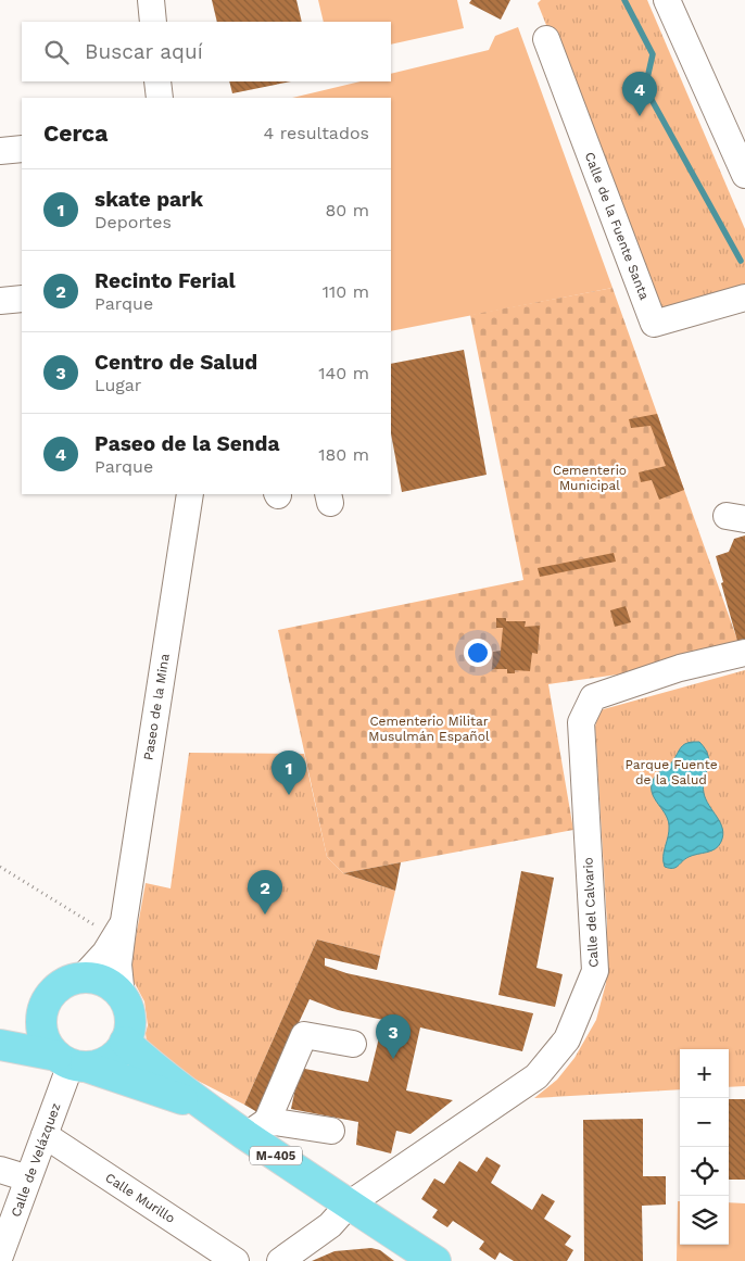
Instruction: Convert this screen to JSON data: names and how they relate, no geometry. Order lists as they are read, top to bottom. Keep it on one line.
{"streets":{"main road":["M-405"],"street":["Calle de la Fuente Santa","Paseo de la Mina","Calle del Calvario","Calle de Velázquez","Calle Murillo"]},"crossings":[["Paseo de la Mina","M-405"],["Paseo de la Mina","Calle de Velázquez"],["Calle del Calvario","M-405"],["M-405","Calle de Velázquez"],["Calle de Velázquez","Calle Murillo"]],"parks":["Cementerio Municipal","Cementerio Militar Musulmán Español","Parque Fuente de la Salud"],"page":{"search":"Buscar aquí","pins":["4","1","2","3"],"heading":["Cerca","4 resultados"],"list":[{"mark":"1","name":"skate park","note":"Deportes","value":"80 m"},{"mark":"2","name":"Recinto Ferial","note":"Parque","value":"110 m"},{"mark":"3","name":"Centro de Salud","note":"Lugar","value":"140 m"},{"mark":"4","name":"Paseo de la Senda","note":"Parque","value":"180 m"}],"map_buttons":["+","−"]}}
